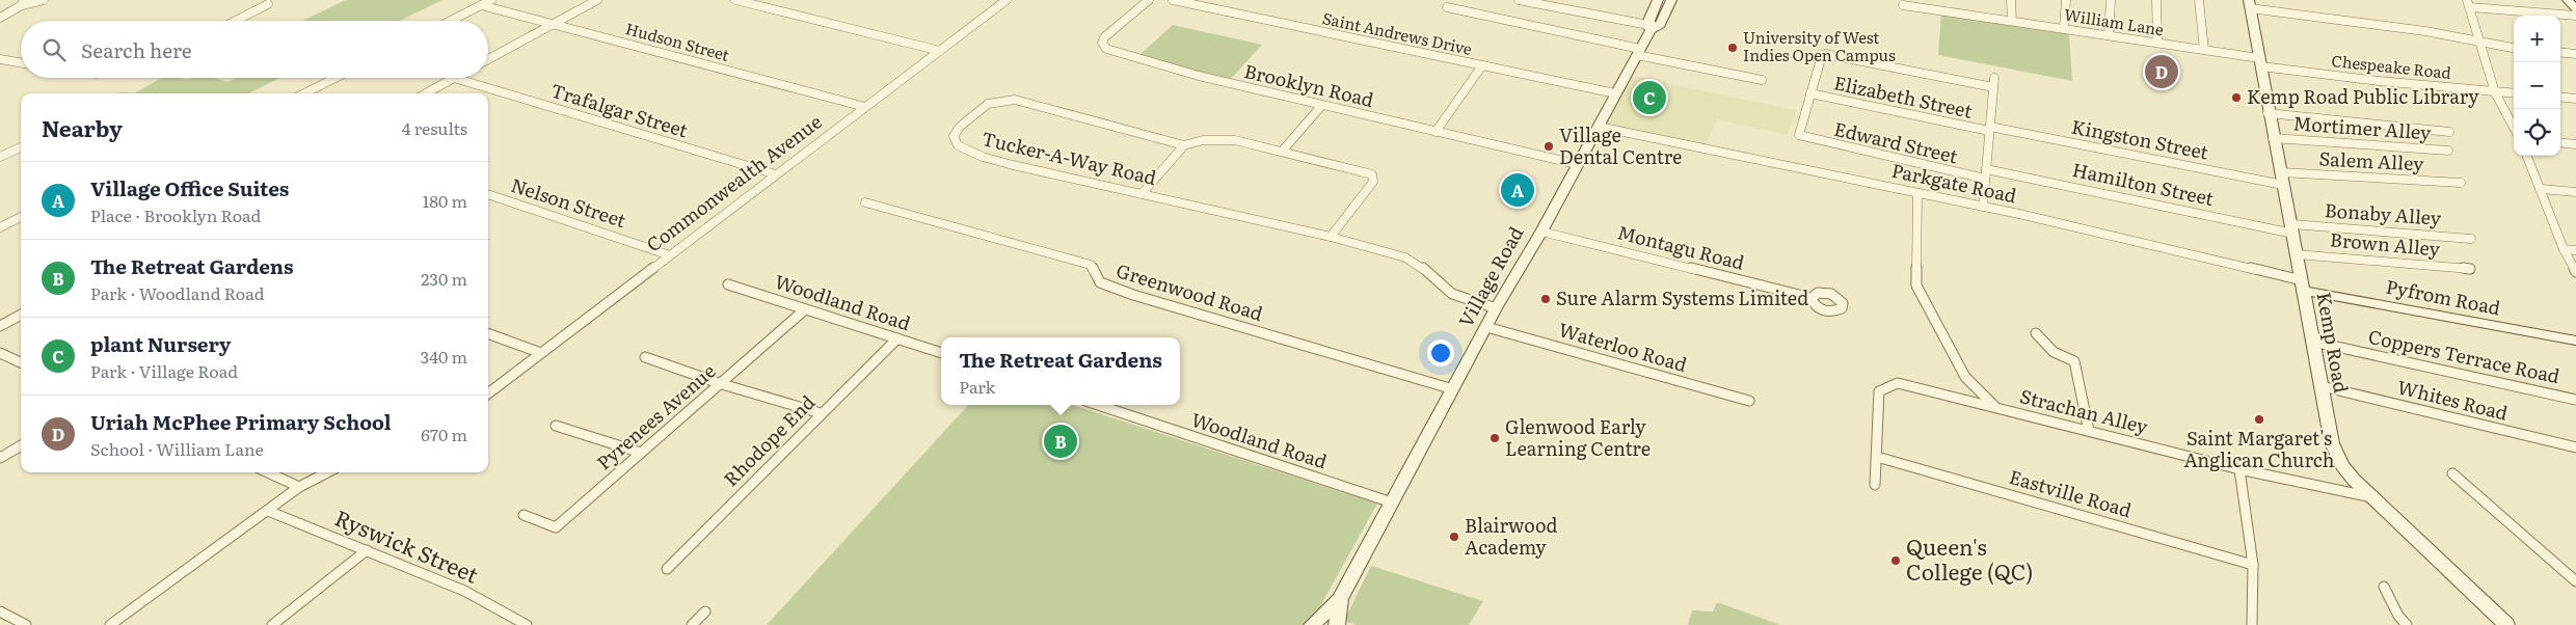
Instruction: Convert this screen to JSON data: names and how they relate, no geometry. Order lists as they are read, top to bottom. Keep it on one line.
{"streets":{"street":["William Lane","Saint Andrews Drive","Hudson Street","Chespeake Road","Brooklyn Road","Elizabeth Street","Trafalgar Street","Mortimer Alley","Kingston Street","Edward Street","Tucker-A-Way Road","Salem Alley","Commonwealth Avenue","Parkgate Road","Hamilton Street","Nelson Street","Bonaby Alley","Brown Alley","Montagu Road","Village Road","Greenwood Road","Pyfrom Road","Woodland Road","Kemp Road","Waterloo Road","Coppers Terrace Road","Whites Road","Strachan Alley","Pyrenees Avenue","Rhodope End","Eastville Road","Ryswick Street"]},"crossings":[["William Lane","Chespeake Road"],["William Lane","Kemp Road"],["Saint Andrews Drive","Village Road"],["Hudson Street","Commonwealth Avenue"],["Chespeake Road","Kemp Road"],["Brooklyn Road","Village Road"],["Elizabeth Street","Kingston Street"],["Trafalgar Street","Commonwealth Avenue"],["Mortimer Alley","Kemp Road"],["Kingston Street","Salem Alley"],["Kingston Street","Kemp Road"],["Tucker-A-Way Road","Village Road"],["Salem Alley","Kemp Road"],["Commonwealth Avenue","Nelson Street"],["Parkgate Road","Village Road"],["Parkgate Road","Pyfrom Road"],["Parkgate Road","Kemp Road"],["Hamilton Street","Bonaby Alley"],["Hamilton Street","Kemp Road"],["Bonaby Alley","Kemp Road"],["Brown Alley","Kemp Road"],["Montagu Road","Village Road"],["Village Road","Greenwood Road"],["Village Road","Woodland Road"],["Village Road","Waterloo Road"],["Pyfrom Road","Kemp Road"],["Woodland Road","Pyrenees Avenue"],["Woodland Road","Rhodope End"],["Kemp Road","Coppers Terrace Road"],["Kemp Road","Whites Road"],["Kemp Road","Strachan Alley"],["Strachan Alley","Eastville Road"]],"places":["University of West Indies Open Campus","Kemp Road Public Library","Village Dental Centre","Sure Alarm Systems Limited","Saint Margaret's Anglican Church","Glenwood Early Learning Centre","Blairwood Academy","Queen's College (QC)"],"page":{"map_buttons":["+","−"],"search":"Search here","pins":["D","C","A","B"],"heading":["Nearby","4 results"],"list":[{"mark":"A","name":"Village Office Suites","note":"Place · Brooklyn Road","value":"180 m"},{"mark":"B","name":"The Retreat Gardens","note":"Park · Woodland Road","value":"230 m"},{"mark":"C","name":"plant Nursery","note":"Park · Village Road","value":"340 m"},{"mark":"D","name":"Uriah McPhee Primary School","note":"School · William Lane","value":"670 m"}],"popup":["The Retreat Gardens","Park"]}}
